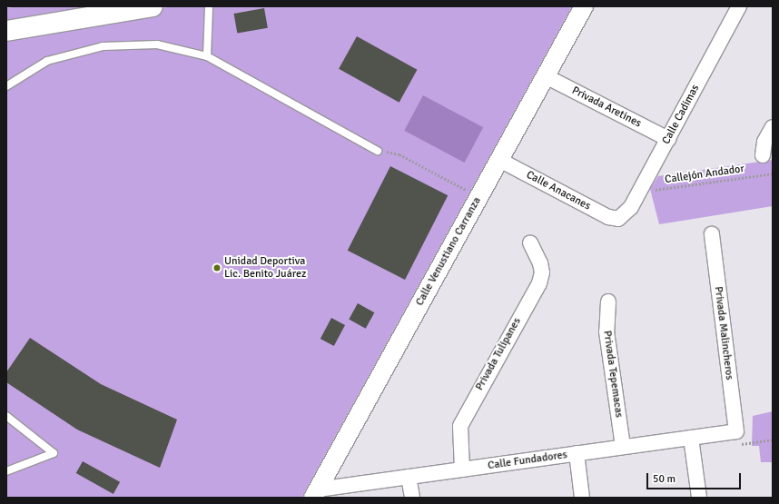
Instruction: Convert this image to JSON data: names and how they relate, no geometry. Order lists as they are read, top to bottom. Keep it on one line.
{"streets":{"street":["Privada Aretines","Calle Cadimas","Calle Anacanes","Calle Venustiano Carranza","Privada Malincheros","Privada Tulipanes","Privada Tepemacas","Calle Fundadores"],"path":["Callejón Andador"]},"crossings":[["Privada Aretines","Calle Cadimas"],["Privada Aretines","Calle Venustiano Carranza"],["Calle Cadimas","Callejón Andador"],["Calle Cadimas","Calle Anacanes"],["Calle Anacanes","Calle Venustiano Carranza"],["Calle Venustiano Carranza","Calle Fundadores"],["Privada Malincheros","Calle Fundadores"],["Privada Tulipanes","Calle Fundadores"],["Privada Tepemacas","Calle Fundadores"]],"places":["Unidad Deportiva Lic. Benito Juárez"],"scale_bar":"50 m"}
